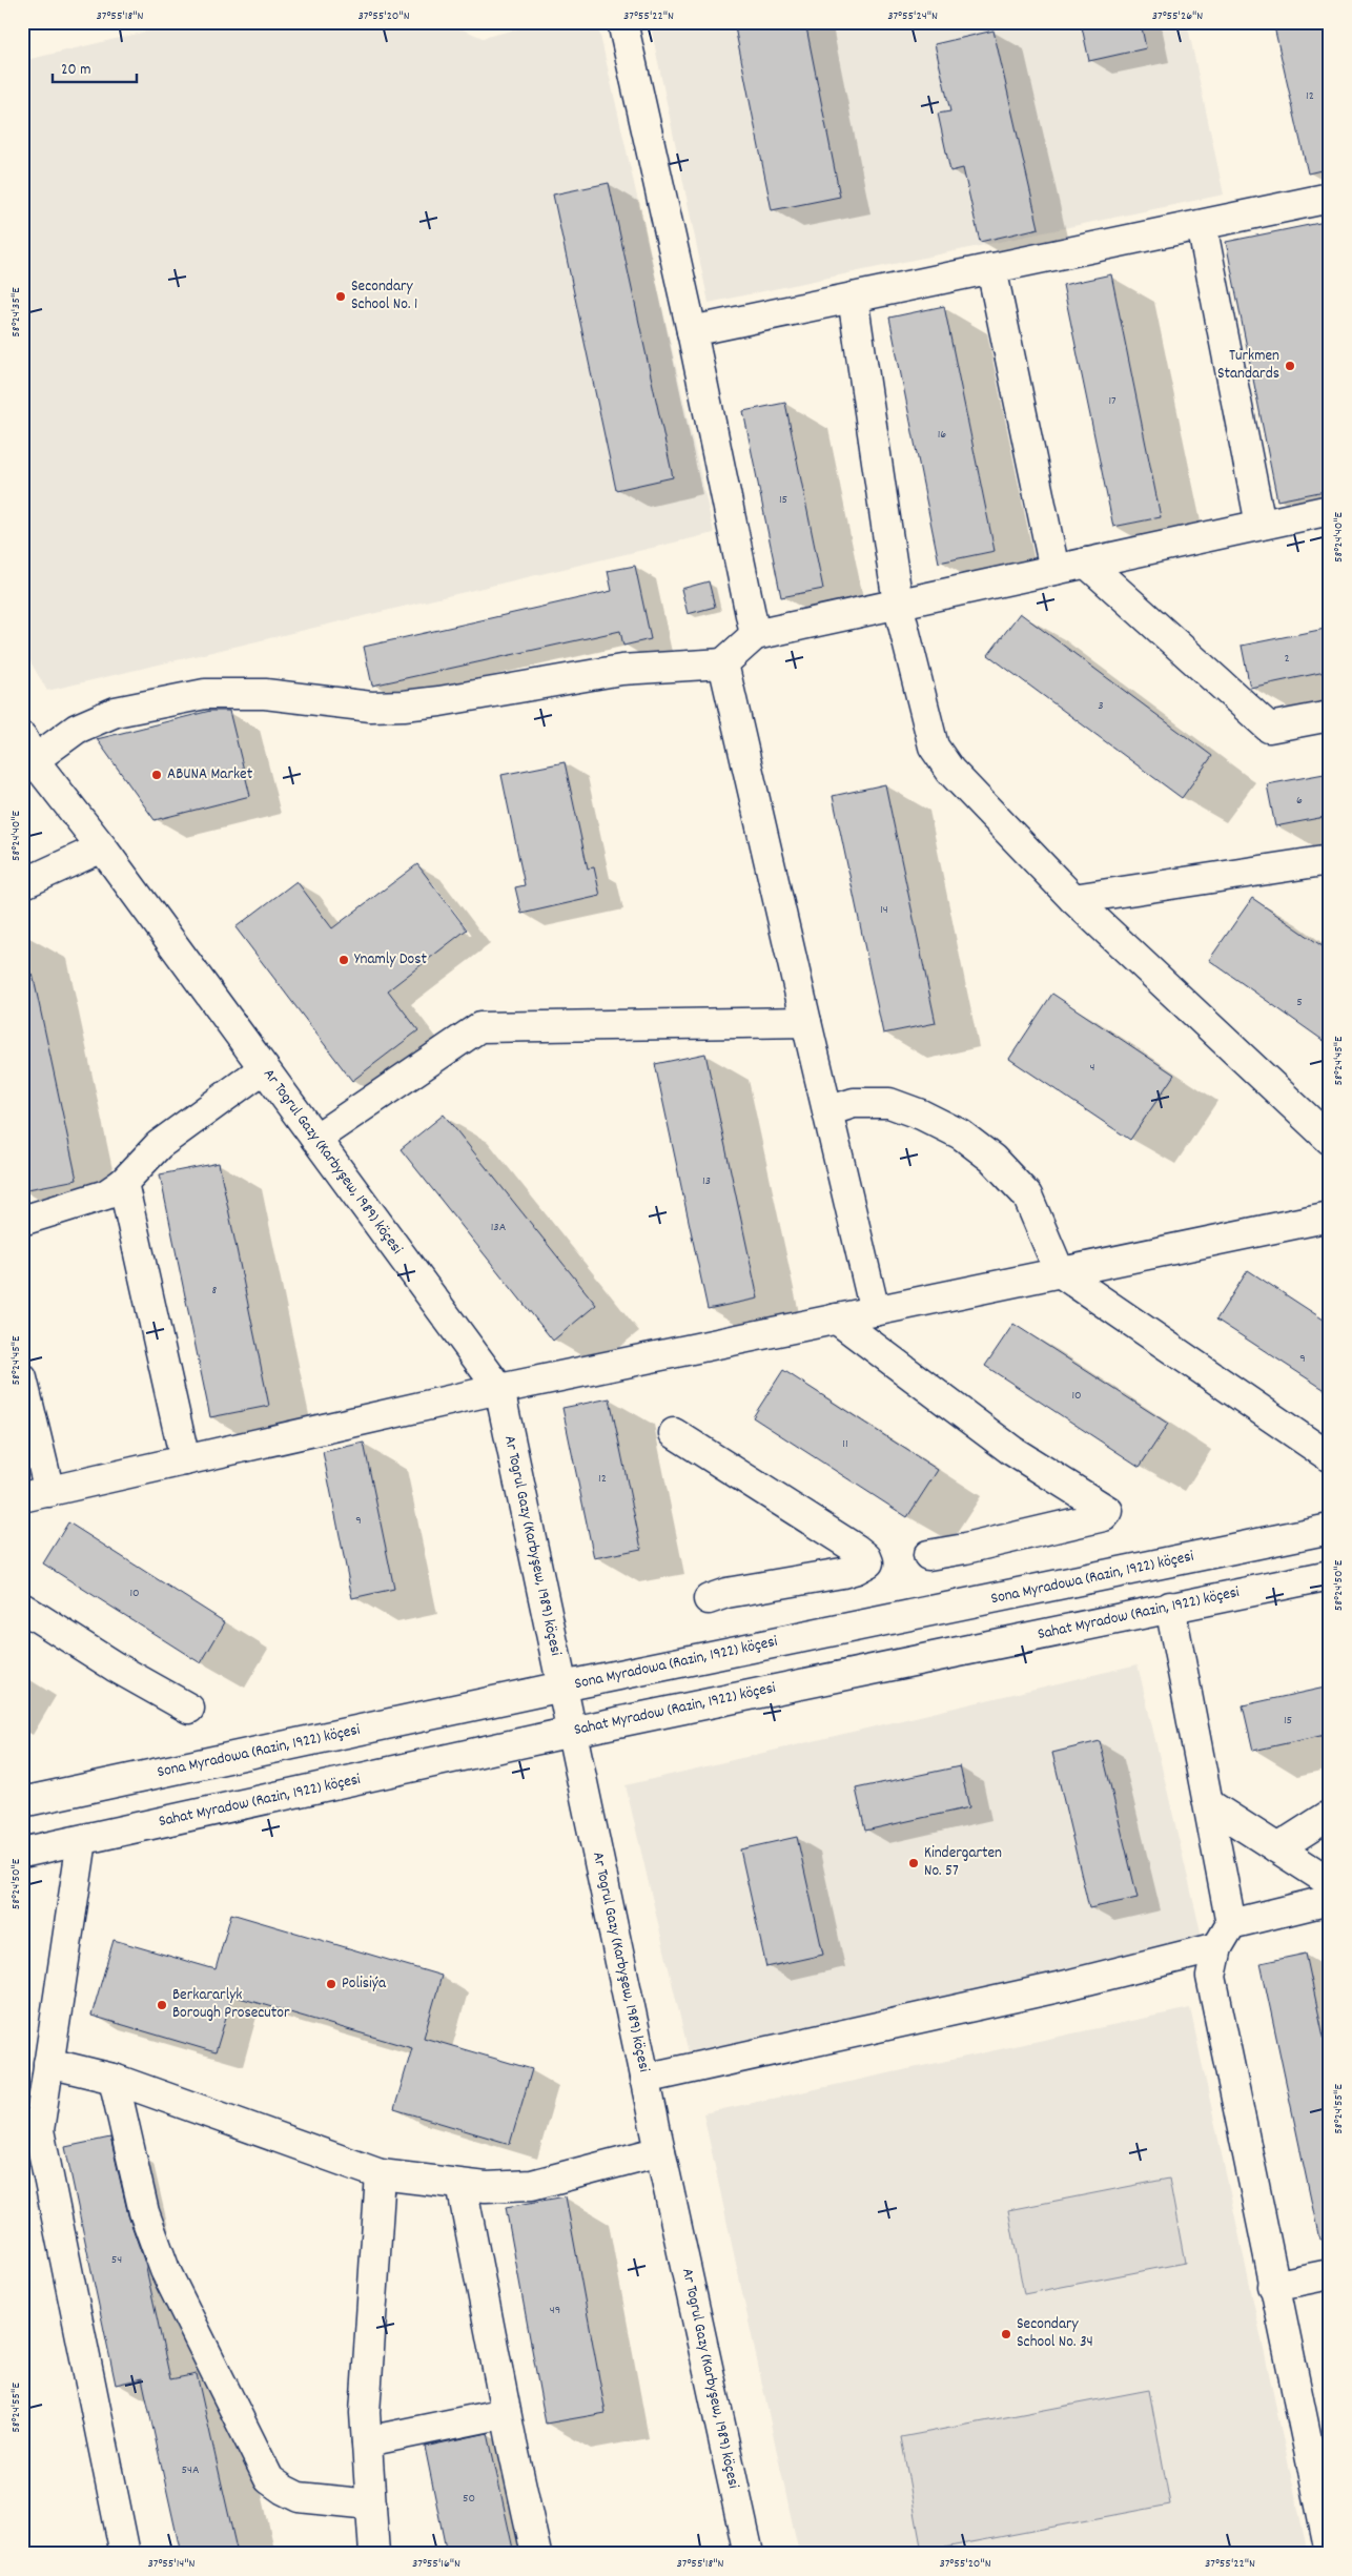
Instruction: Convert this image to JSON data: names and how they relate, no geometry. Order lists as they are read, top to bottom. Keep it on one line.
{"streets":{"street":["Ar Togrul Gazy (Karbyşew, 1989) köçesi","Sona Myradowa (Razin, 1922) köçesi","Sahat Myradow (Razin, 1922) köçesi"]},"crossings":[["Ar Togrul Gazy (Karbyşew, 1989) köçesi","Sona Myradowa (Razin, 1922) köçesi"],["Ar Togrul Gazy (Karbyşew, 1989) köçesi","Sahat Myradow (Razin, 1922) köçesi"]],"places":["Secondary School No. 1","Turkmen Standards","ABUNA Market","Ynamly Dost","Kindergarten No. 57","Polisiýa","Berkararlyk Borough Prosecutor","Secondary School No. 34"],"house_numbers":["12","17","16","15","2","3","6","14","5","4","13","13A","8","9","10","11","12","9","10","15","54","49","54A","50"],"scale_bar":"20 m","coordinates":["37°55'18\"N","37°55'20\"N","37°55'22\"N","37°55'24\"N","37°55'26\"N","58°24'35\"E","58°24'40\"E","58°24'45\"E","58°24'50\"E","58°24'55\"E","37°55'14\"N","37°55'16\"N"]}
